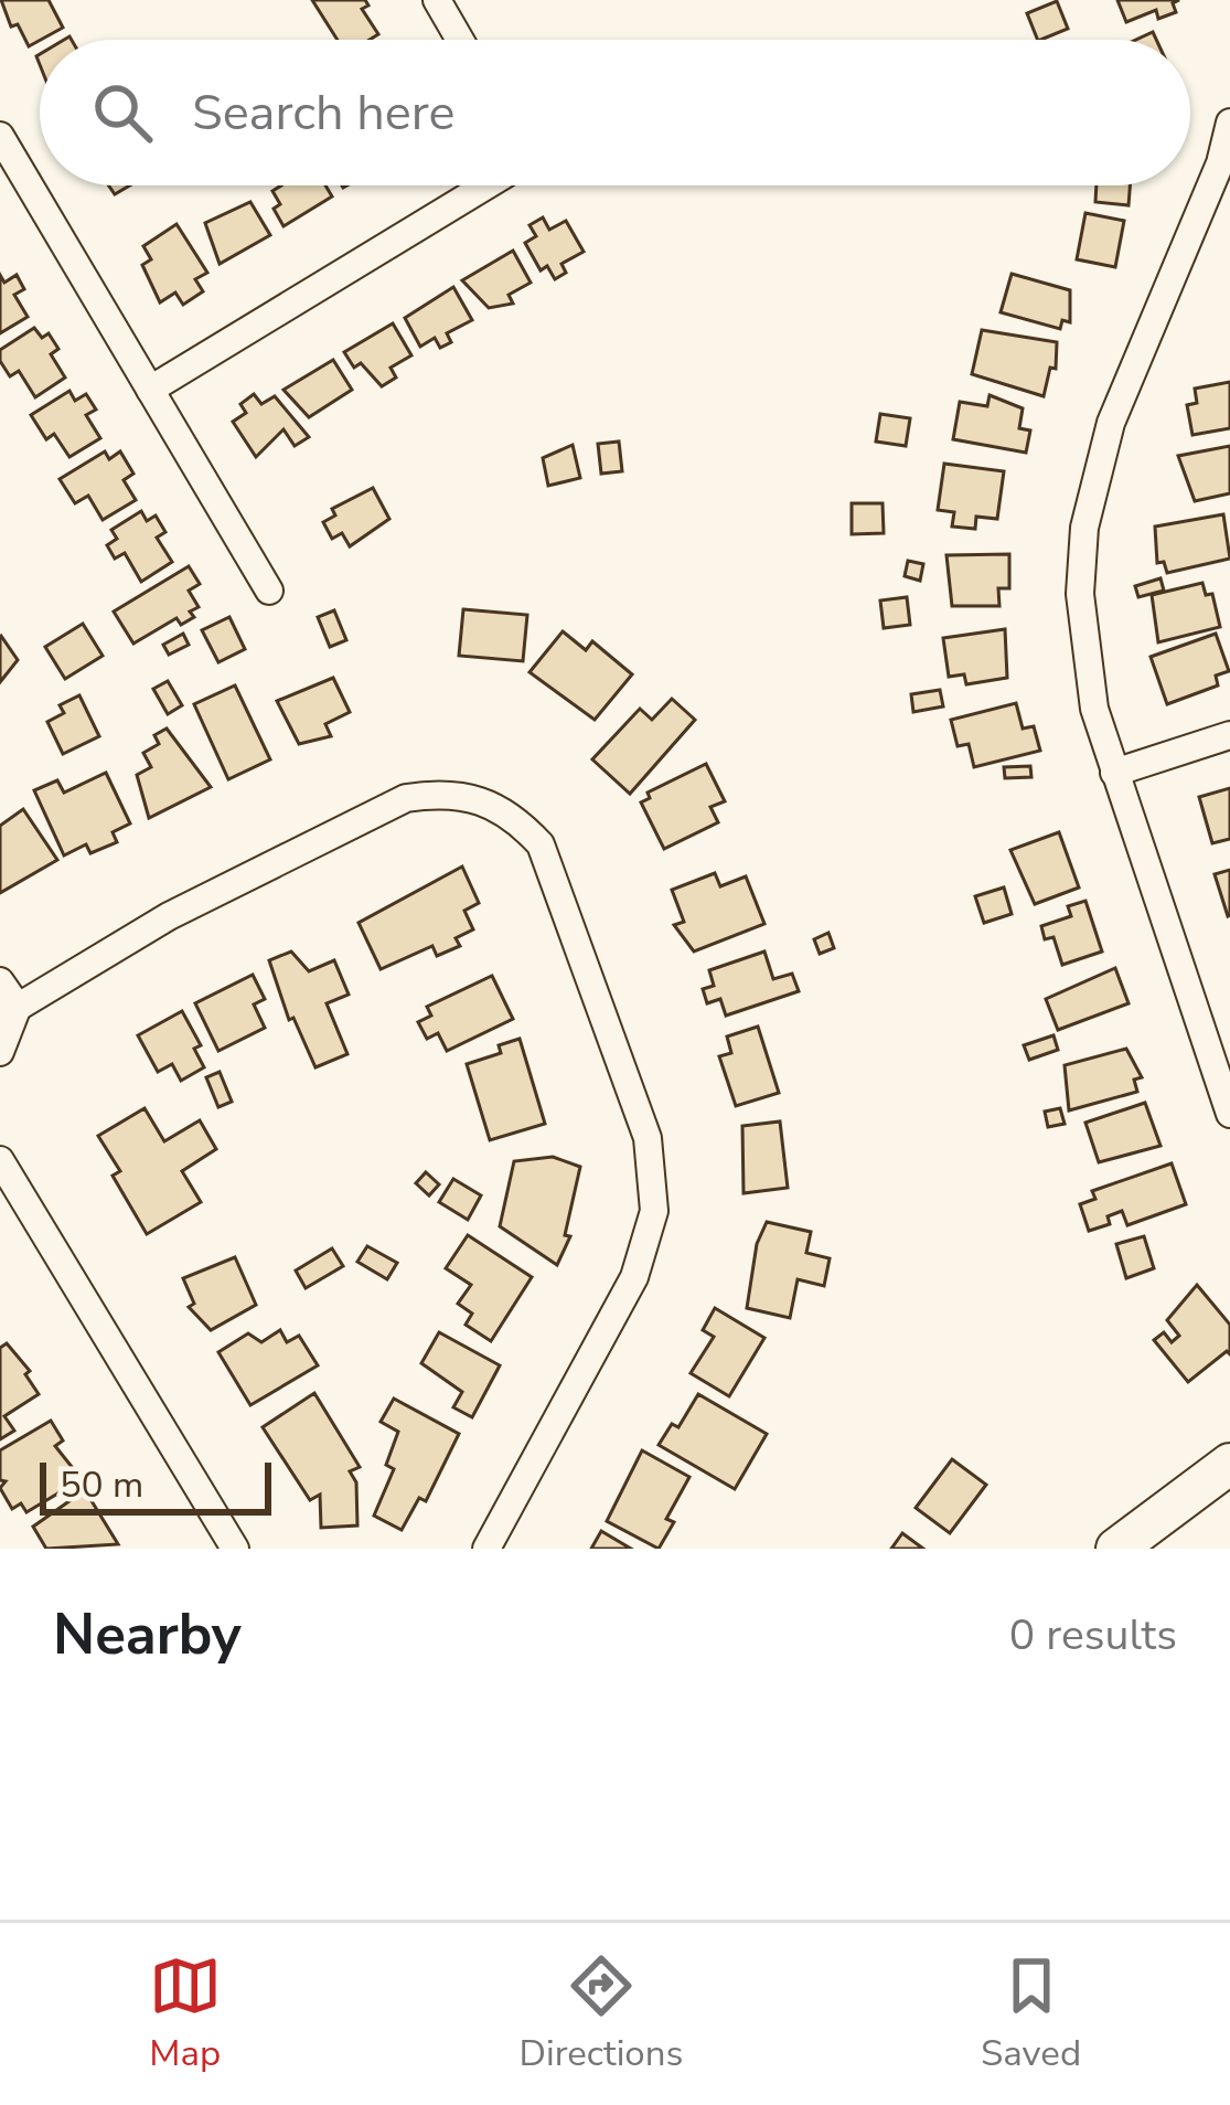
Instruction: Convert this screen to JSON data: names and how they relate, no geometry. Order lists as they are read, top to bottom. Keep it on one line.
{"scale_bar":"50 m","page":{"search":"Search here","scale":"50 m","heading":["Nearby","0 results"],"nav":["Map","Directions","Saved"]}}
